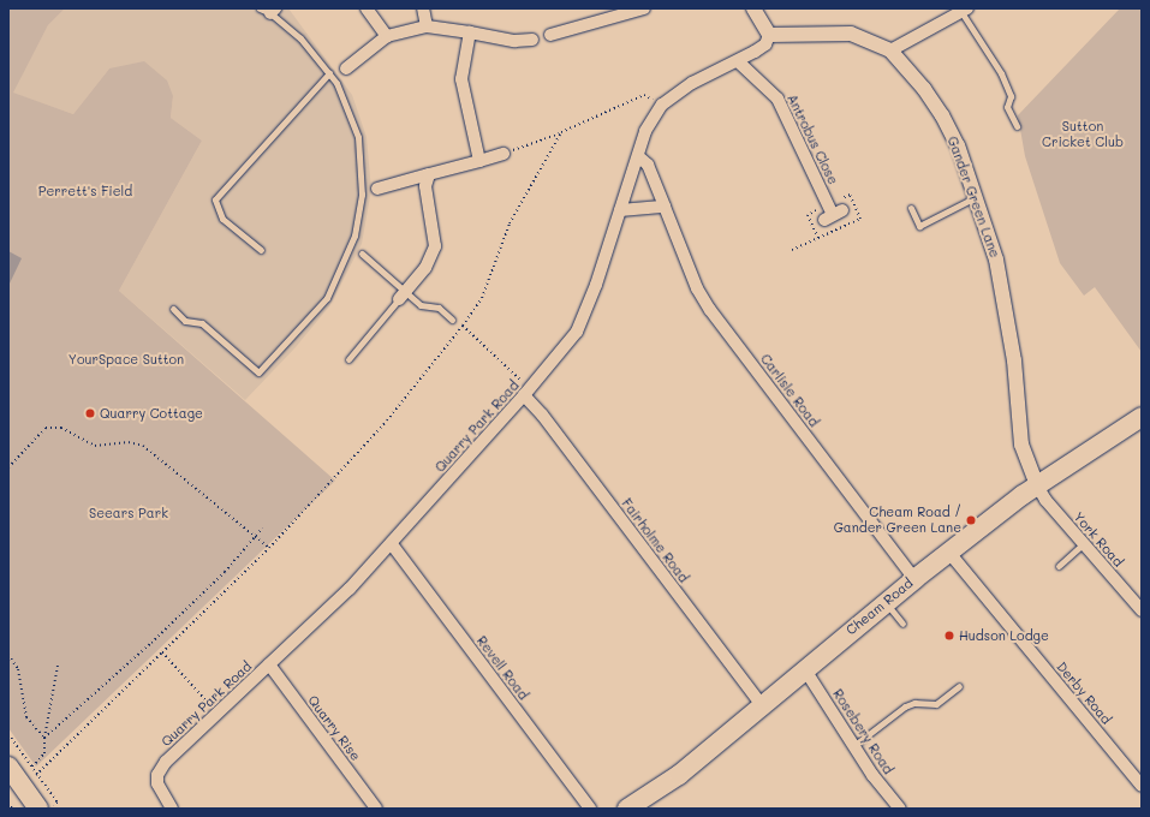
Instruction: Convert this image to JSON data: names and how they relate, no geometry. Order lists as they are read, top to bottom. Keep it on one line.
{"streets":{"highway":["Cheam Road"],"street":["Antrobus Close","Gander Green Lane","Carlisle Road","Quarry Park Road","York Road","Fairholme Road","Revell Road","Derby Road","Quarry Rise","Rosebery Road"]},"crossings":[["Antrobus Close","Quarry Park Road"],["Gander Green Lane","Quarry Park Road"],["Gander Green Lane","York Road"],["Gander Green Lane","Cheam Road"],["Carlisle Road","Quarry Park Road"],["Carlisle Road","Cheam Road"],["Quarry Park Road","Fairholme Road"],["Quarry Park Road","Revell Road"],["Quarry Park Road","Quarry Rise"],["York Road","Cheam Road"],["Fairholme Road","Cheam Road"],["Cheam Road","Derby Road"],["Cheam Road","Rosebery Road"]],"parks":["Sutton Cricket Club","Perrett's Field","YourSpace Sutton","Seears Park"],"places":["Quarry Cottage","Cheam Road / Gander Green Lane","Hudson Lodge"]}
